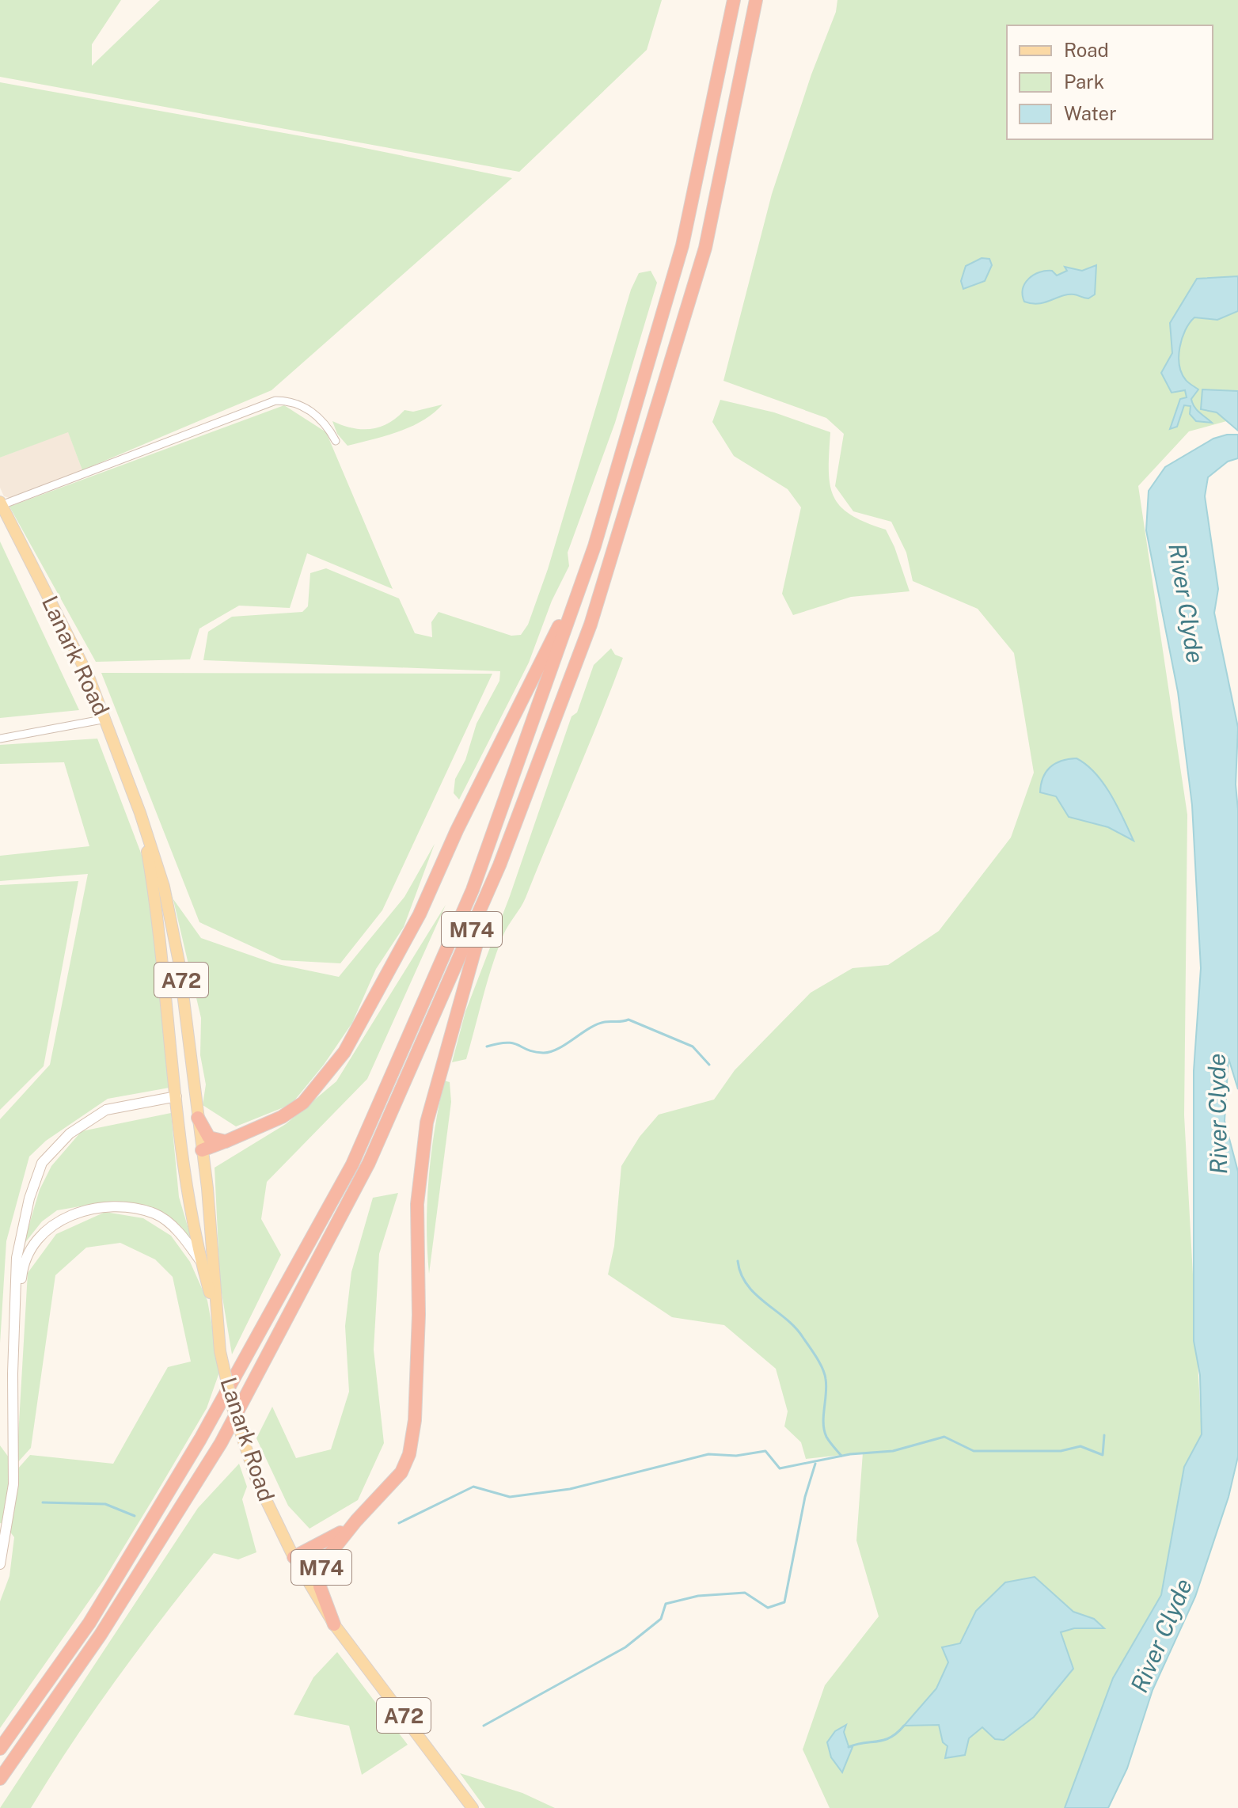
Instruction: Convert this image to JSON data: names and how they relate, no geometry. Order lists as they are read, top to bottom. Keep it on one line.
{"streets":{"highway":["M74"],"main road":["Lanark Road","A72"]},"crossings":[["Lanark Road","M74"],["Lanark Road","A72"],["M74","A72"]],"water":["River Clyde"],"legend":["Road","Park","Water"]}
